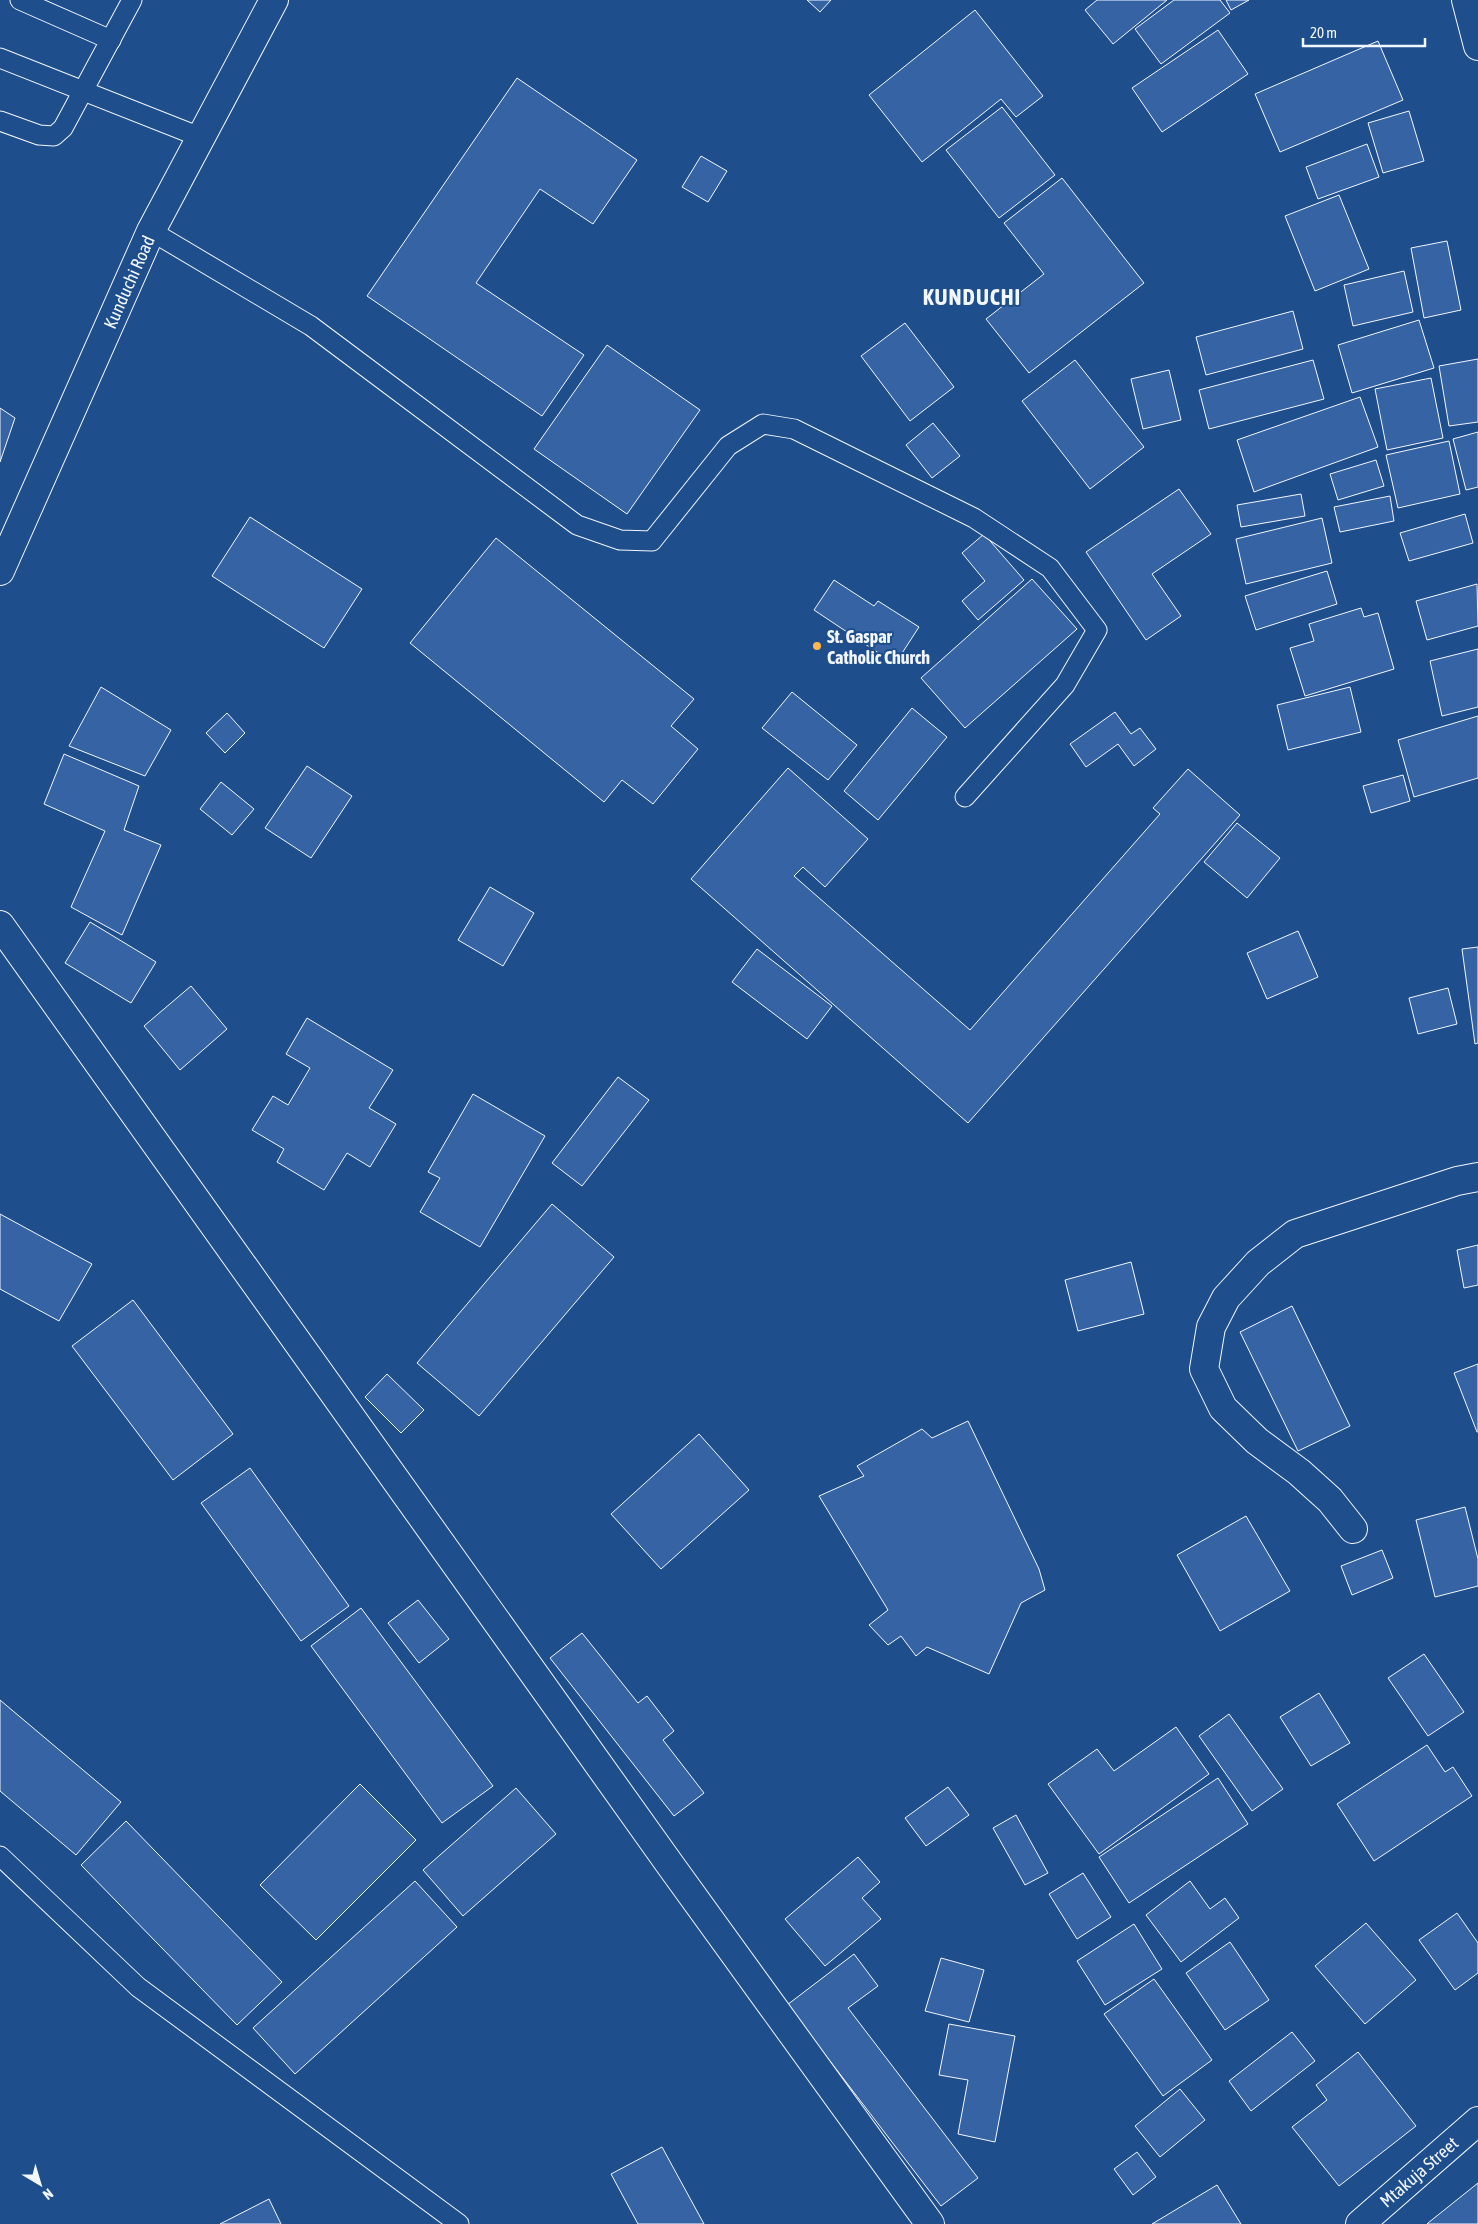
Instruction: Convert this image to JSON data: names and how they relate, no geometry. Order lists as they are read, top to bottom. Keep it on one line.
{"streets":{"street":["Kunduchi Road","Mtakuja Street"]},"districts":["KUNDUCHI"],"places":["St. Gaspar Catholic Church"],"scale_bar":"20 m","north":"bottom right"}
